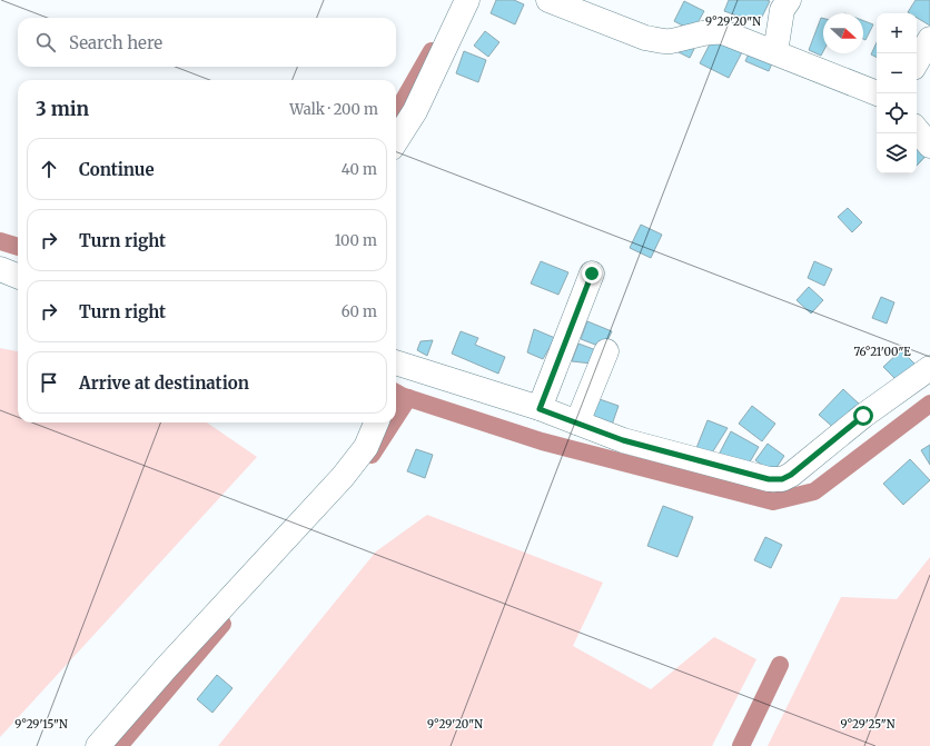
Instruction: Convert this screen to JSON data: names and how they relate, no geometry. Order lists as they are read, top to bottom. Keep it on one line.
{"north":"right","page":{"map_buttons":["+","−"],"search":"Search here","heading":["3 min","Walk · 200 m"],"list":[["Continue","40 m"],["Turn right","100 m"],["Turn right","60 m"],"Arrive at destination"]},"coordinates":["9°29'20\"N","76°21'00\"E","9°29'15\"N","9°29'25\"N"]}
